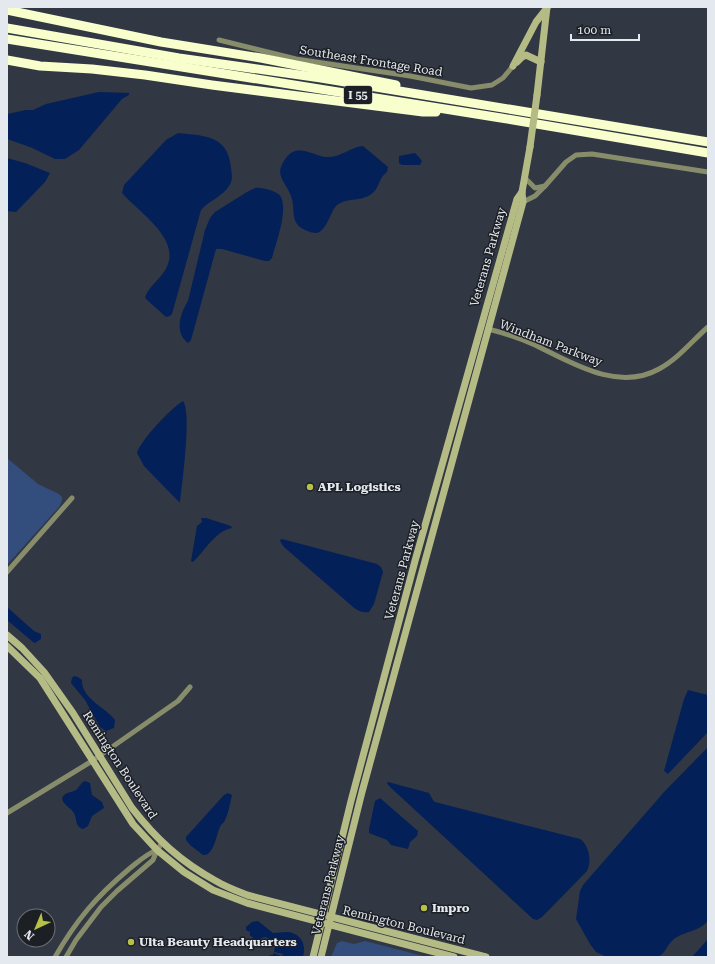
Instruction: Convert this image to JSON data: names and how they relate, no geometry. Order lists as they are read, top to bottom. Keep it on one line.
{"streets":{"highway":["I 55"],"main road":["Veterans Parkway","Remington Boulevard"],"street":["Southeast Frontage Road","Windham Parkway"]},"crossings":[["Veterans Parkway","Windham Parkway"],["Veterans Parkway","Remington Boulevard"]],"places":["APL Logistics","Impro","Ulta Beauty Headquarters"],"scale_bar":"100 m","north":"bottom left"}
